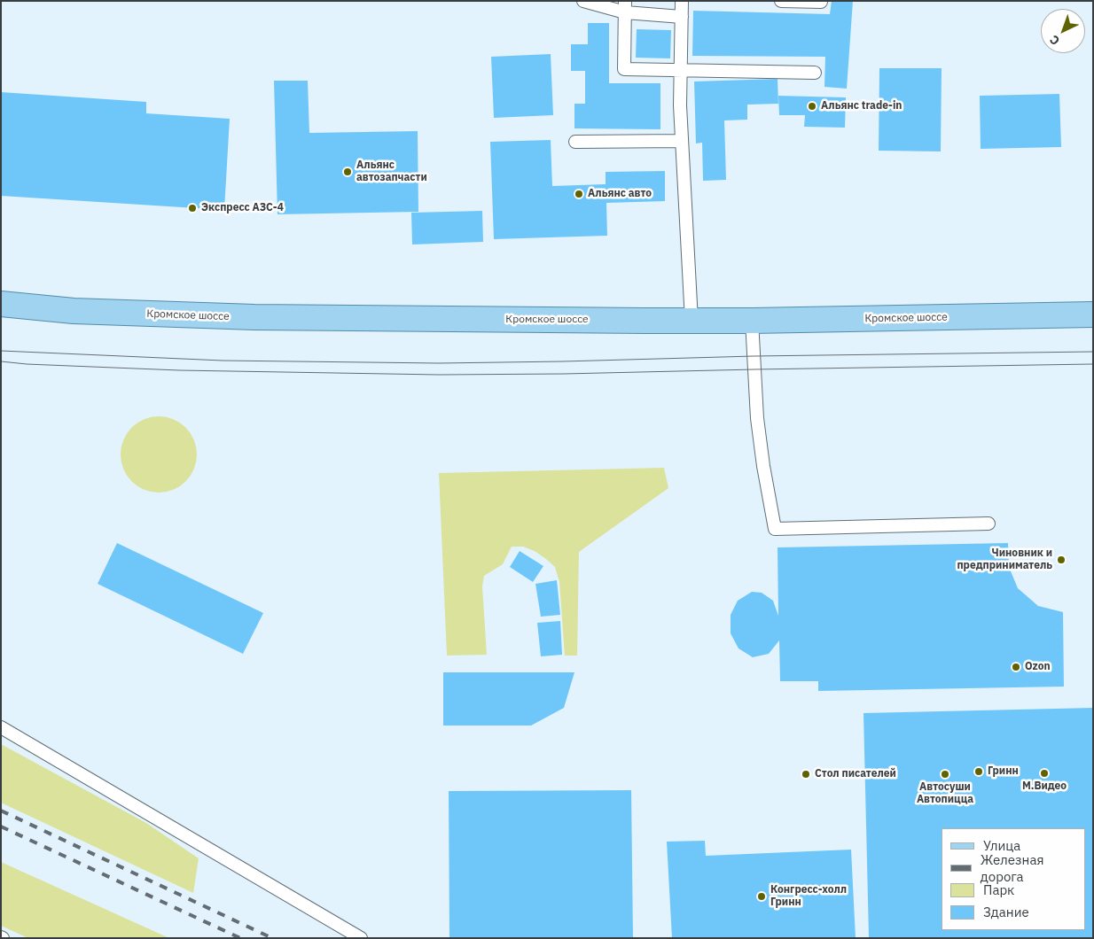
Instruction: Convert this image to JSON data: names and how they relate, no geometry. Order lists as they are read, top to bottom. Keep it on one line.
{"streets":{"main road":["Кромское шоссе"]},"places":["Альянс trade-in","Альянс автозапчасти","Альянс авто","Экспресс АЗС-4","Чиновник и предприниматель","Ozon","Гринн","М.Видео","Стол писателей","Автосуши Автопицца","Конгресс-холл Гринн"],"legend":["Улица","Железная дорога","Парк","Здание"],"north":"bottom left"}
